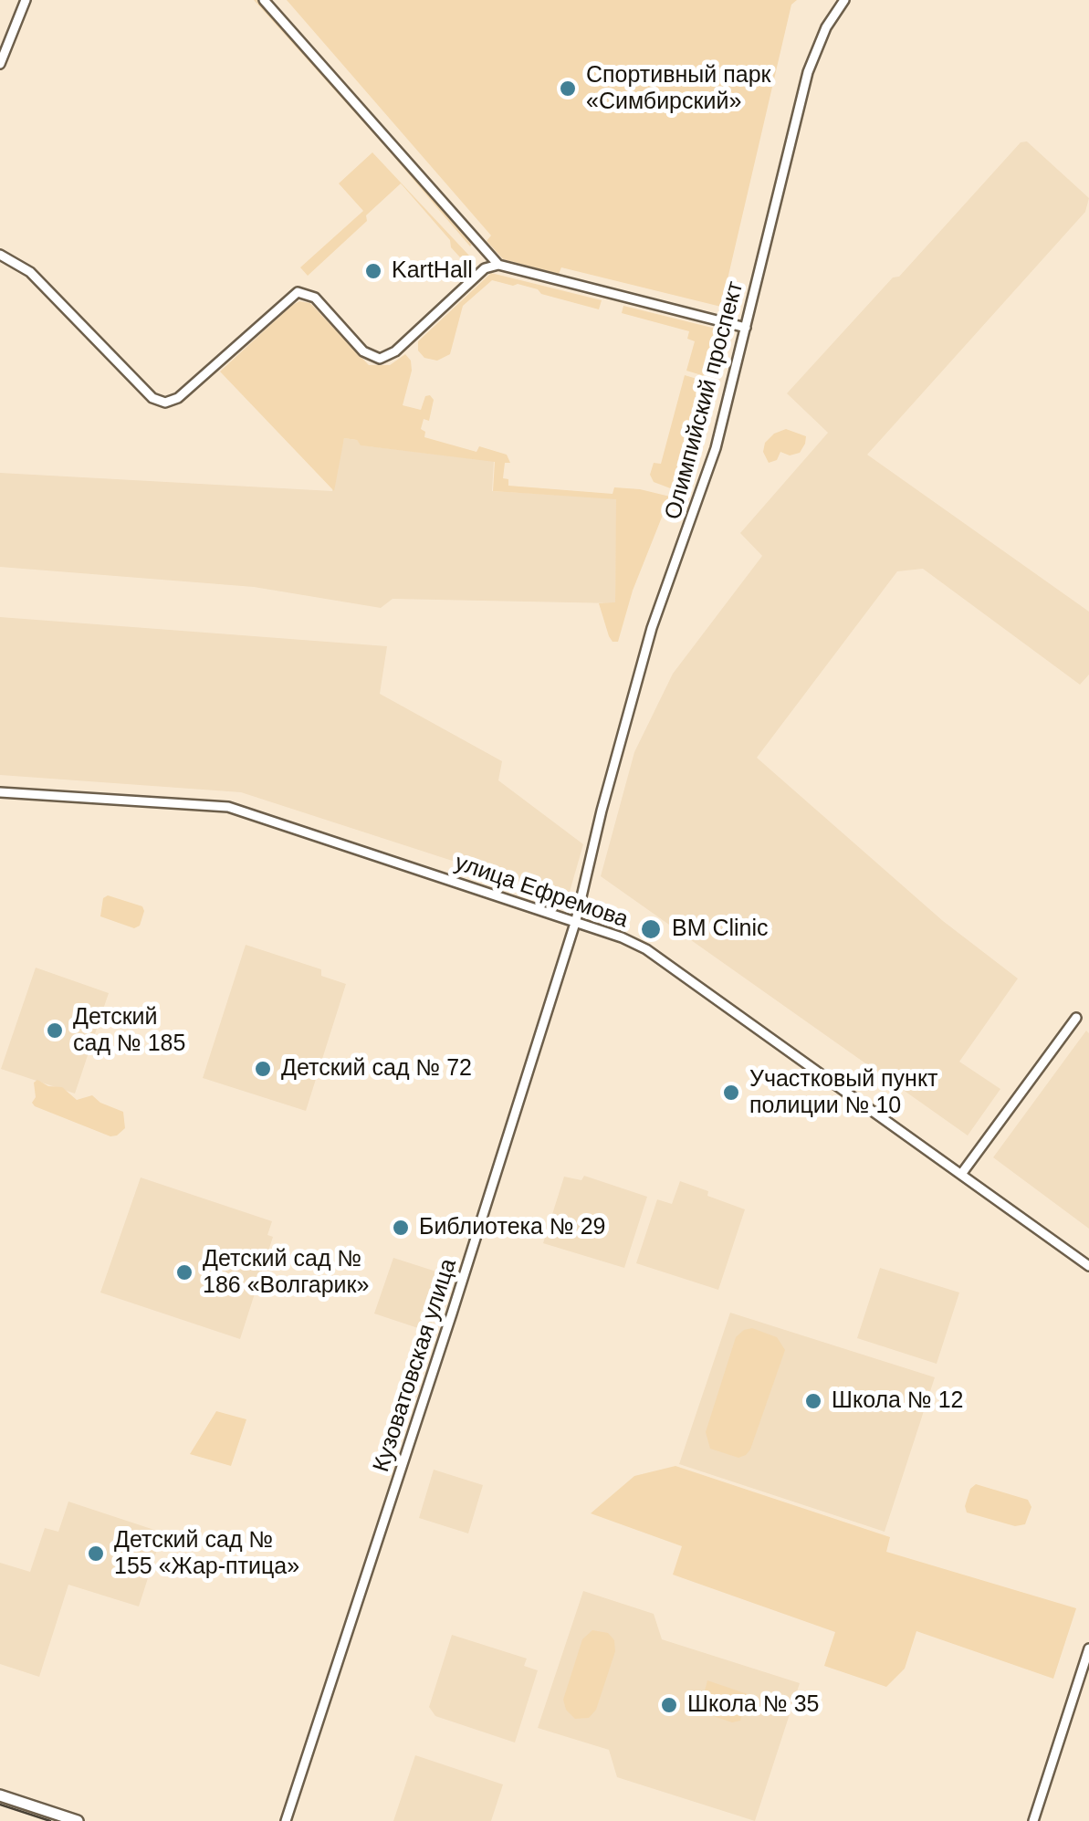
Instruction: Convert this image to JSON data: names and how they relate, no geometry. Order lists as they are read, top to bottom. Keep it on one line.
{"streets":{"street":["Олимпийский проспект","улица Ефремова","Кузоватовская улица"]},"crossings":[["Олимпийский проспект","улица Ефремова"],["Олимпийский проспект","Кузоватовская улица"],["улица Ефремова","Кузоватовская улица"]],"places":["Спортивный парк «Симбирский»","KartHall","BM Clinic","Детский сад № 185","Детский сад № 72","Участковый пункт полиции № 10","Библиотека № 29","Детский сад № 186 «Волгарик»","Школа № 12","Детский сад № 155 «Жар-птица»","Школа № 35"]}
